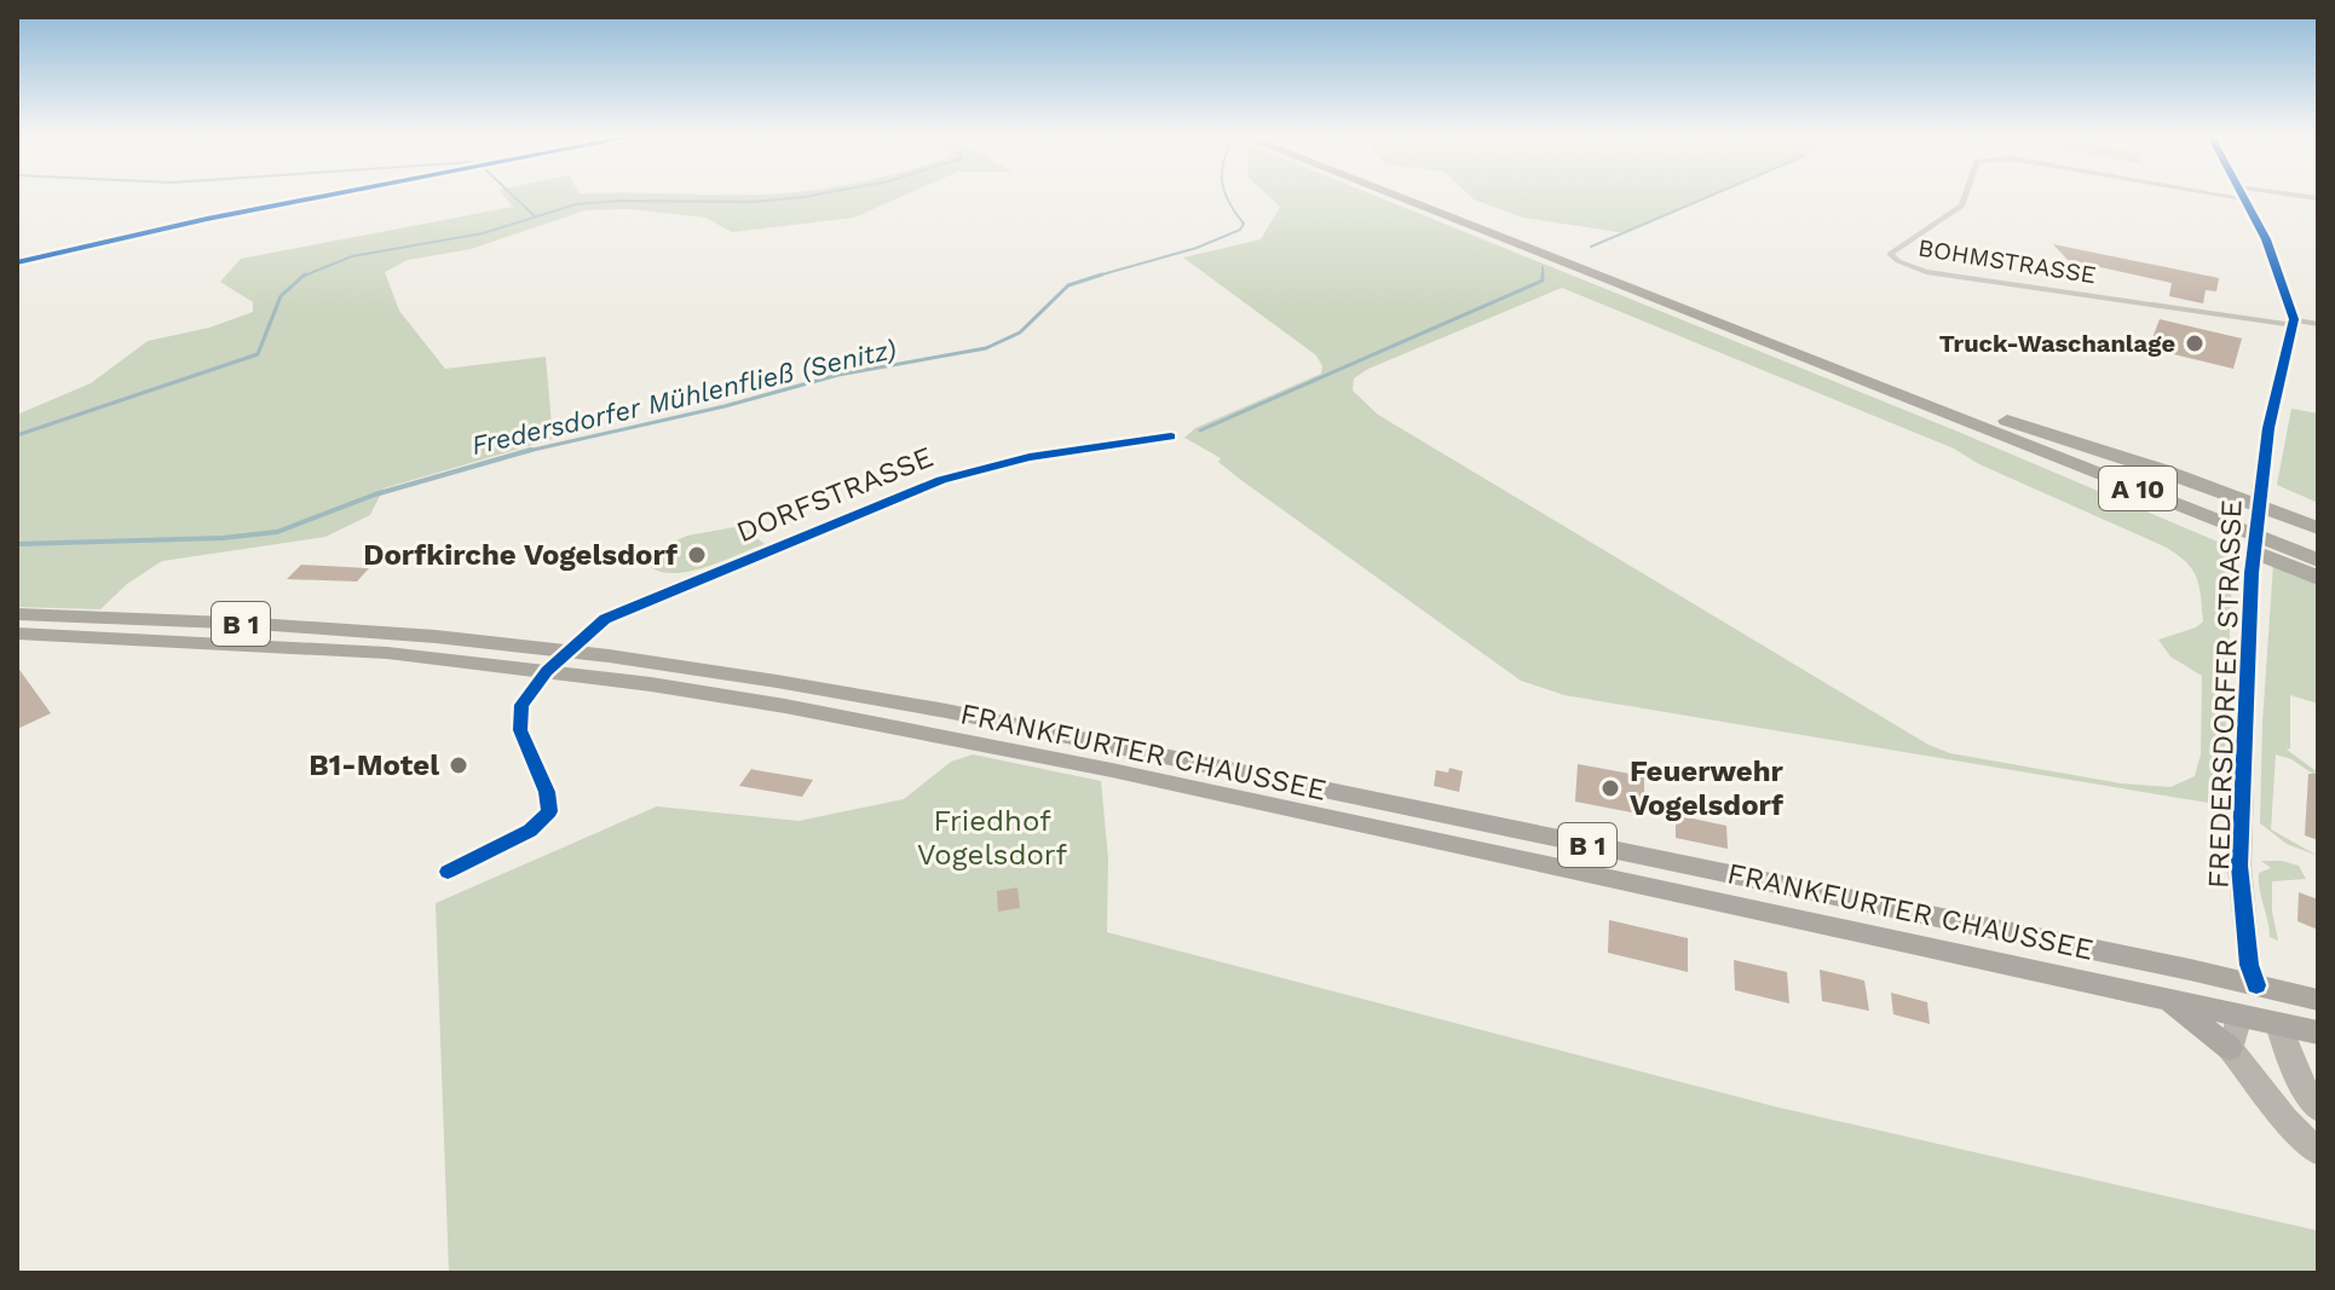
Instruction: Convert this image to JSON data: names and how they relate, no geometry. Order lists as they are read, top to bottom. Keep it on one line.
{"streets":{"highway":["A 10"],"main road":["B 1","FRANKFURTER CHAUSSEE"],"street":["BOHMSTRASSE","DORFSTRASSE","FREDERSDORFER STRASSE"]},"crossings":[["BOHMSTRASSE","FREDERSDORFER STRASSE"],["DORFSTRASSE","FRANKFURTER CHAUSSEE"],["FREDERSDORFER STRASSE","FRANKFURTER CHAUSSEE"]],"water":["Fredersdorfer Mühlenfließ (Senitz)"],"parks":["Friedhof Vogelsdorf"],"places":["Truck-Waschanlage","Dorfkirche Vogelsdorf","B1-Motel","Feuerwehr Vogelsdorf"]}
